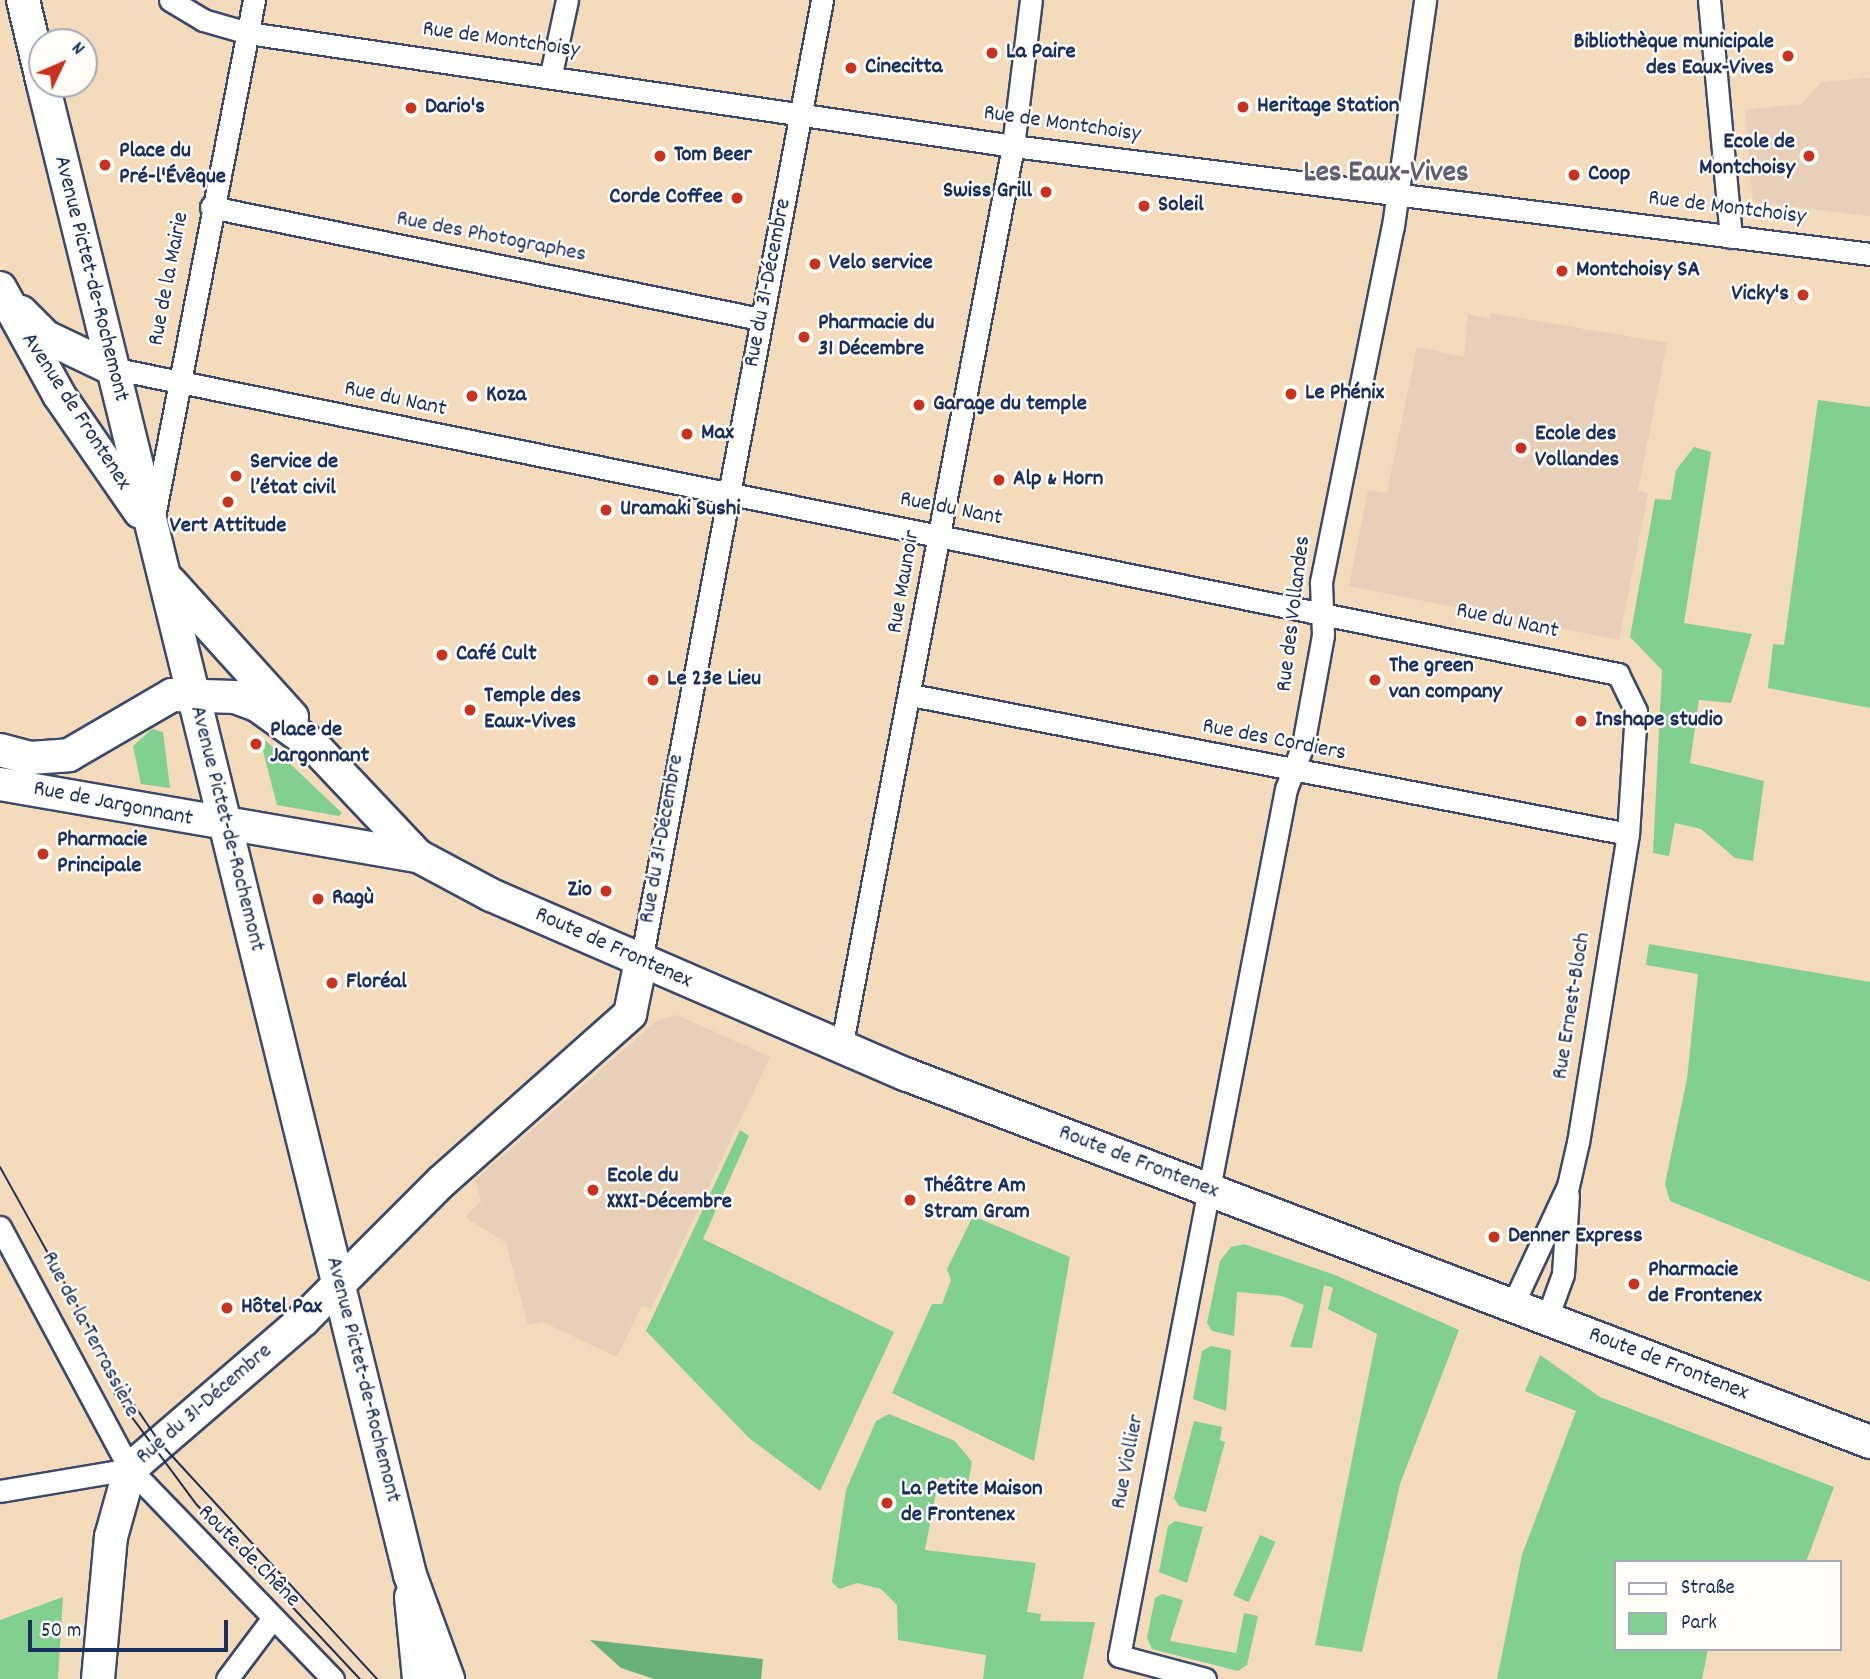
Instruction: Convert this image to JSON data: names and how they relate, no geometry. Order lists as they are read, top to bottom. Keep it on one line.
{"streets":{"main road":["Avenue Pictet-de-Rochemont","Rue du 31-Décembre","Avenue de Frontenex","Rue de Jargonnant","Route de Frontenex"],"street":["Rue de Montchoisy","Rue des Photographes","Rue de la Mairie","Rue du Nant","Rue Maunoir","Rue des Vollandes","Rue des Cordiers","Rue Ernest-Bloch","Rue de la Terrassière","Rue Viollier","Route de Chêne"]},"crossings":[["Rue de Montchoisy","Rue de la Mairie"],["Rue de Montchoisy","Rue du 31-Décembre"],["Rue de Montchoisy","Rue Maunoir"],["Rue de Montchoisy","Rue des Vollandes"],["Rue des Photographes","Rue de la Mairie"],["Rue des Photographes","Rue du 31-Décembre"],["Avenue Pictet-de-Rochemont","Rue de la Mairie"],["Avenue Pictet-de-Rochemont","Rue du 31-Décembre"],["Avenue Pictet-de-Rochemont","Rue du Nant"],["Avenue Pictet-de-Rochemont","Avenue de Frontenex"],["Avenue Pictet-de-Rochemont","Rue de Jargonnant"],["Rue de la Mairie","Rue du Nant"],["Rue de la Mairie","Avenue de Frontenex"],["Rue du 31-Décembre","Rue du Nant"],["Rue du 31-Décembre","Route de Frontenex"],["Rue du 31-Décembre","Rue de la Terrassière"],["Rue du 31-Décembre","Route de Chêne"],["Rue du Nant","Avenue de Frontenex"],["Rue du Nant","Rue Maunoir"],["Rue du Nant","Rue des Vollandes"],["Rue du Nant","Rue des Cordiers"],["Rue du Nant","Rue Ernest-Bloch"],["Rue Maunoir","Rue des Cordiers"],["Rue Maunoir","Route de Frontenex"],["Rue des Vollandes","Rue des Cordiers"],["Rue des Vollandes","Route de Frontenex"],["Rue des Vollandes","Rue Viollier"],["Rue des Cordiers","Rue Ernest-Bloch"],["Route de Frontenex","Rue Ernest-Bloch"],["Route de Frontenex","Rue Viollier"],["Rue de la Terrassière","Route de Chêne"]],"districts":["Les Eaux-Vives"],"places":["La Paire","Bibliothèque municipale des Eaux-Vives","Cinecitta","Heritage Station","Dario's","Tom Beer","Ecole de Montchoisy","Place du Pré-l'Évêque","Coop","Swiss Grill","Corde Coffee","Soleil","Velo service","Montchoisy SA","Vicky's","Pharmacie du 31 Décembre","Le Phénix","Koza","Garage du temple","Max","Ecole des Vollandes","Service de l’état civil","Alp & Horn","Vert Attitude","Uramaki Sushi","Café Cult","Le 23e Lieu","The green van company","Temple des Eaux-Vives","Inshape studio","Place de Jargonnant","Pharmacie Principale","Zio","Ragù","Floréal","Ecole du XXXI-Décembre","Théâtre Am Stram Gram","Denner Express","Pharmacie de Frontenex","Hôtel Pax","La Petite Maison de Frontenex"],"legend":["Straße","Park"],"scale_bar":"50 m","north":"top right"}
